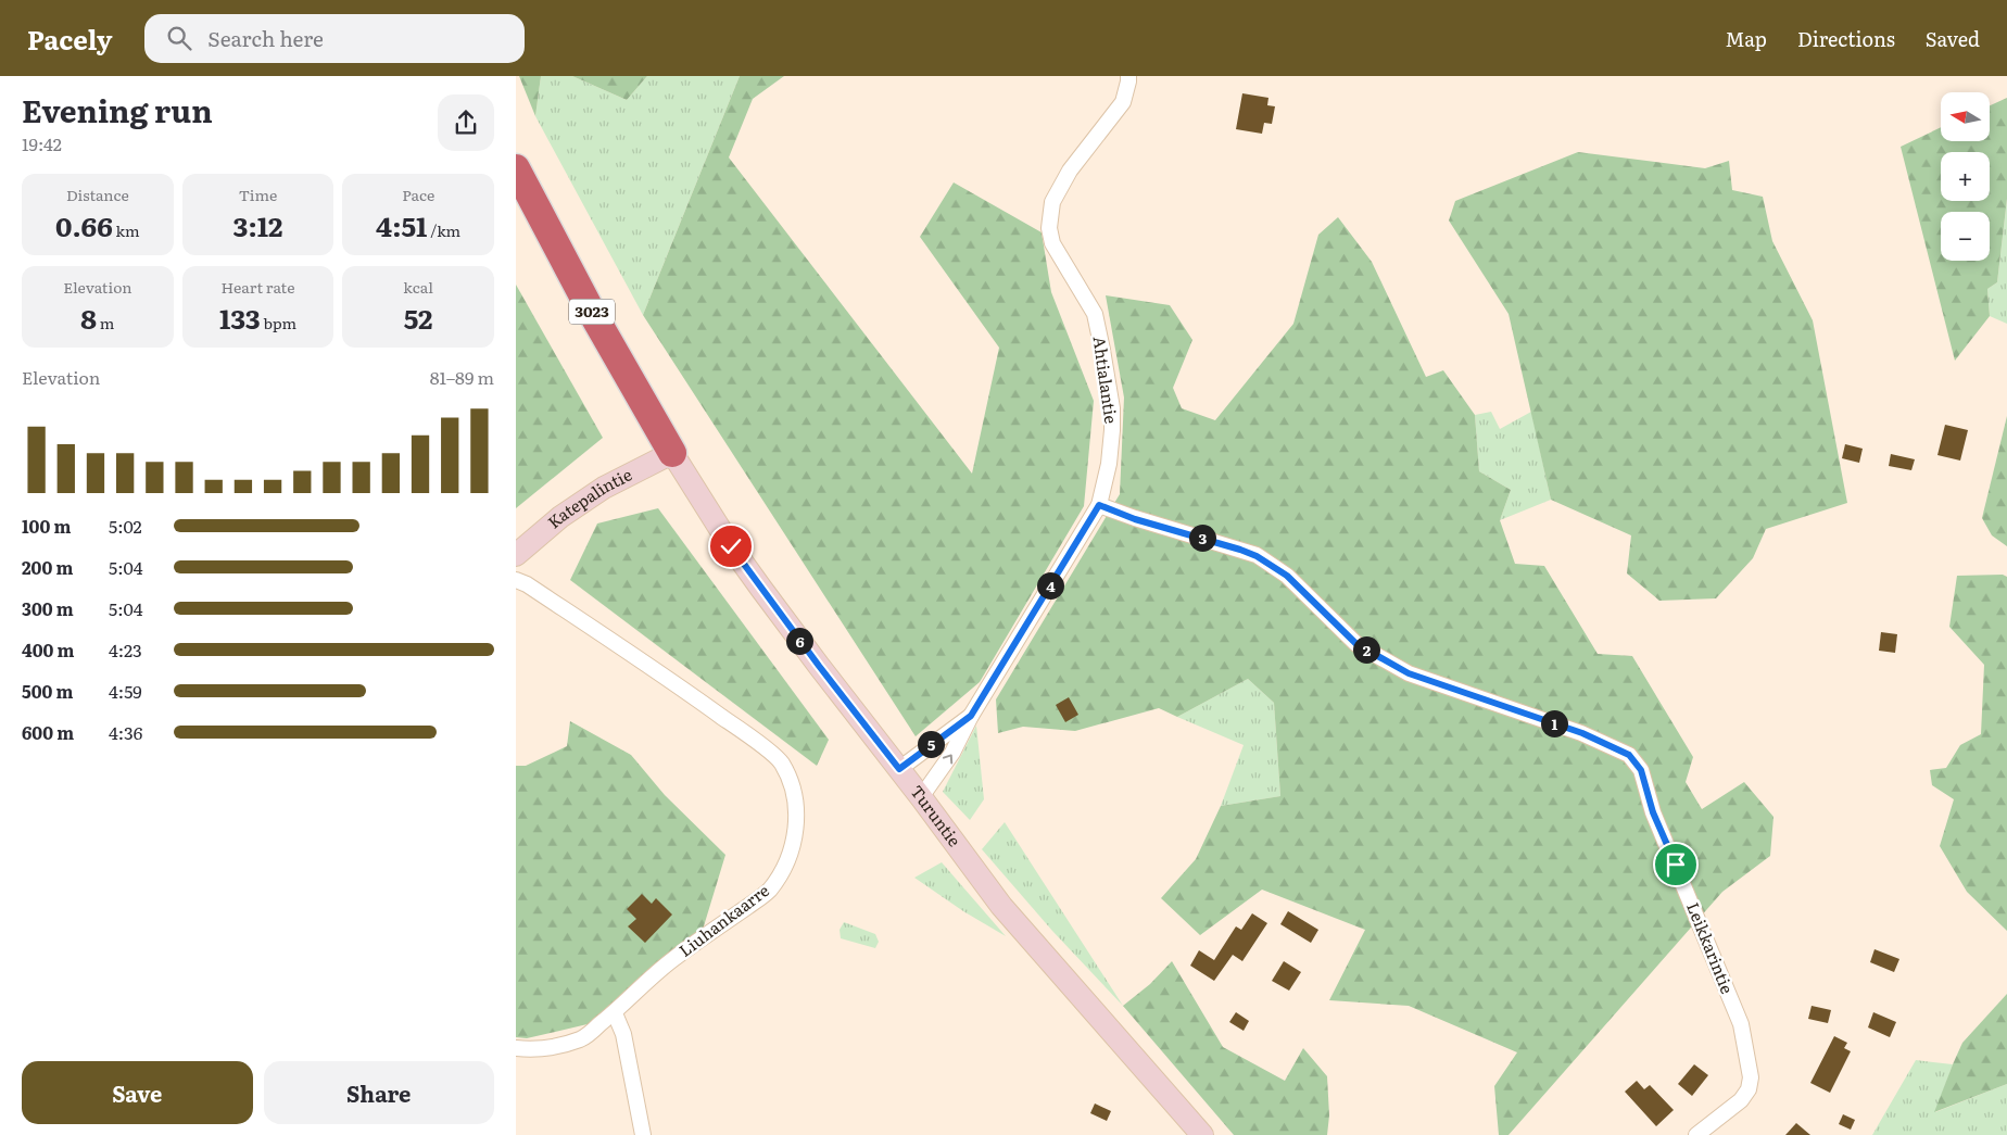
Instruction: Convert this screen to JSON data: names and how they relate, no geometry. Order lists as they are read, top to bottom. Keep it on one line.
{"streets":{"highway":["3023"],"main road":["Katepalintie","Turuntie"],"street":["Ahtialantie","Liuhankaarre","Leikkarintie"]},"crossings":[["3023","Katepalintie"],["3023","Turuntie"],["Ahtialantie","Turuntie"],["Ahtialantie","Leikkarintie"],["Katepalintie","Turuntie"]],"north":"left","page":{"header":"Pacely","search":"Search here","nav":["Map","Directions","Saved"],"heading":["Evening run","19:42"],"map_buttons":["+","−"],"stats":[["Distance","0.66 km"],["Time","3:12"],["Pace","4:51 /km"],["Elevation","8 m"],["Heart rate","133 bpm"],["kcal","52"]],"chart":["Elevation","81–89 m"],"list":[{"name":"100 m","note":"5:02"},{"name":"200 m","note":"5:04"},{"name":"300 m","note":"5:04"},{"name":"400 m","note":"4:23"},{"name":"500 m","note":"4:59"},{"name":"600 m","note":"4:36"}],"pins":["3","4","6","2","1","5"],"buttons":["Save","Share"]}}
